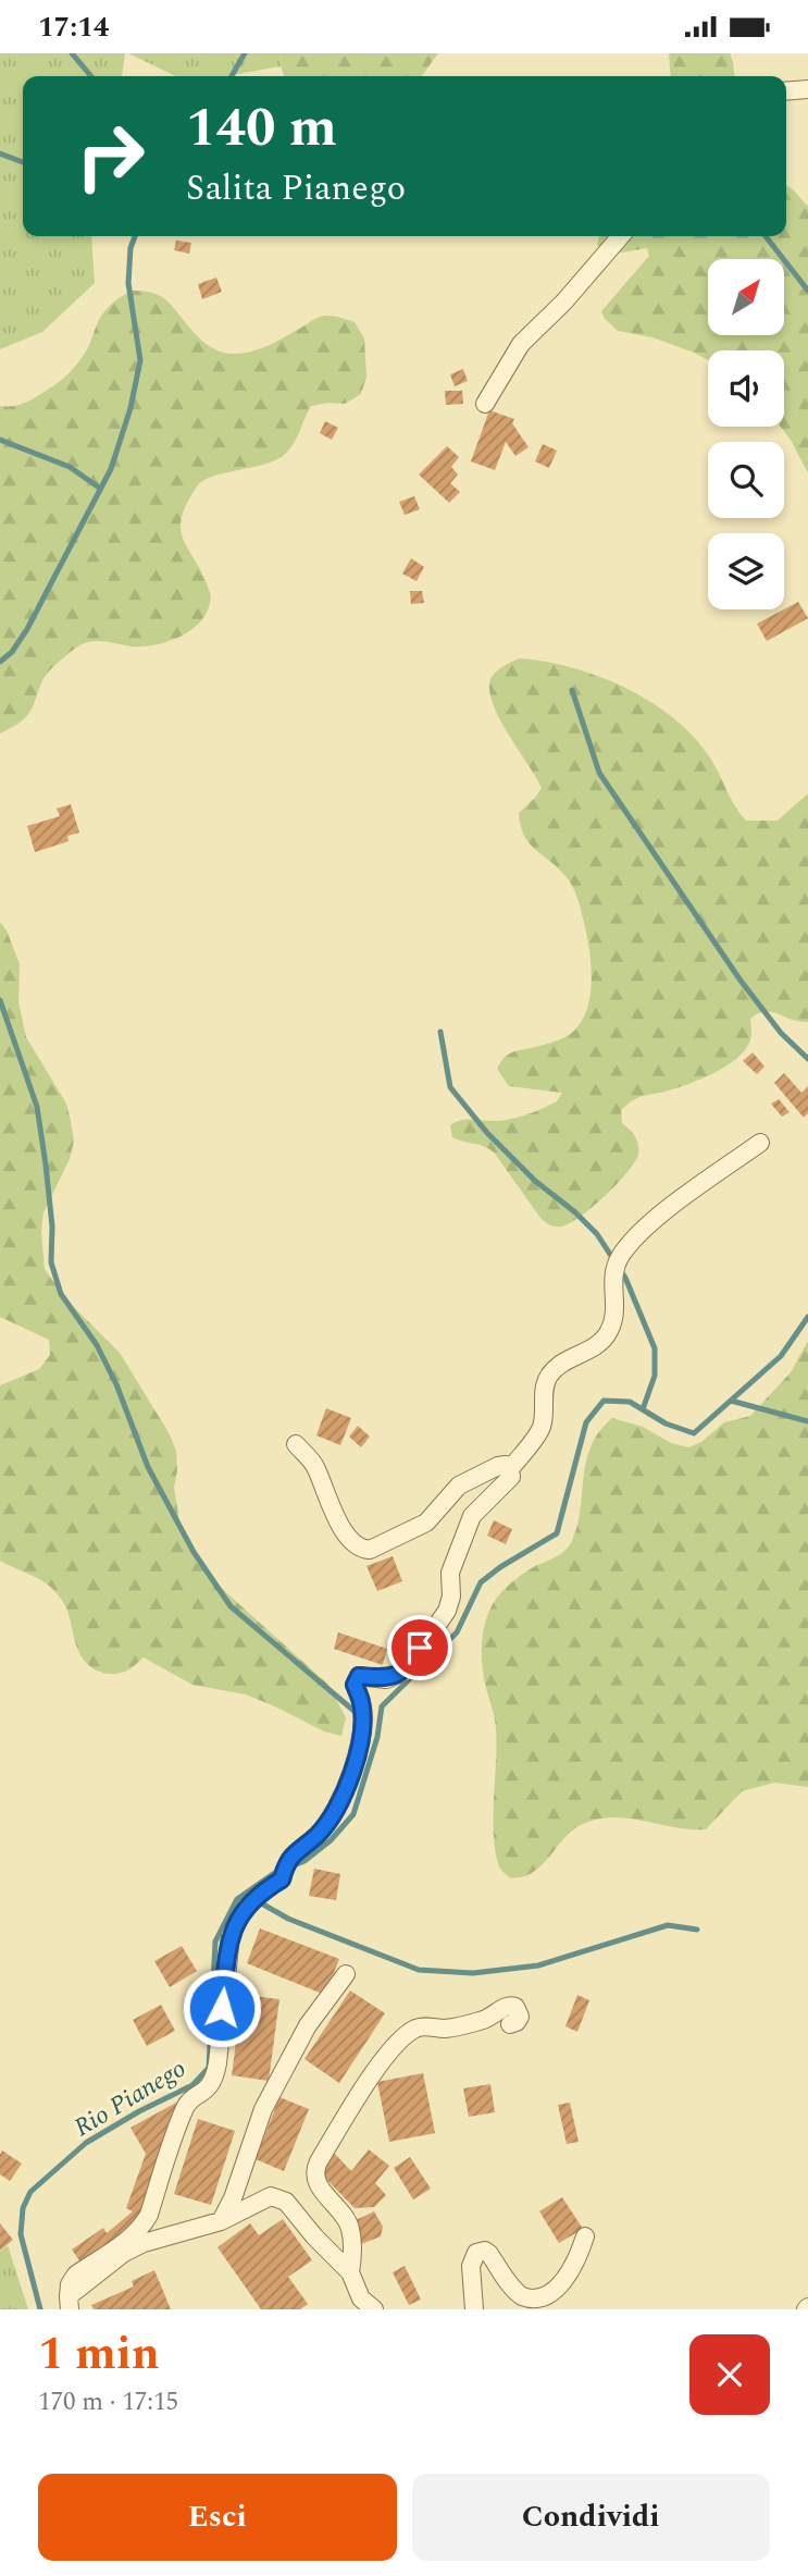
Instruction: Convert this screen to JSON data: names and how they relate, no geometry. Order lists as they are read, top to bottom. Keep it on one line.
{"water":["Rio Pianego"],"north":"top right","page":{"status":"17:14","turn":["140 m","Salita Pianego"],"heading":["1 min","170 m · 17:15"],"buttons":["Esci","Condividi"]}}
